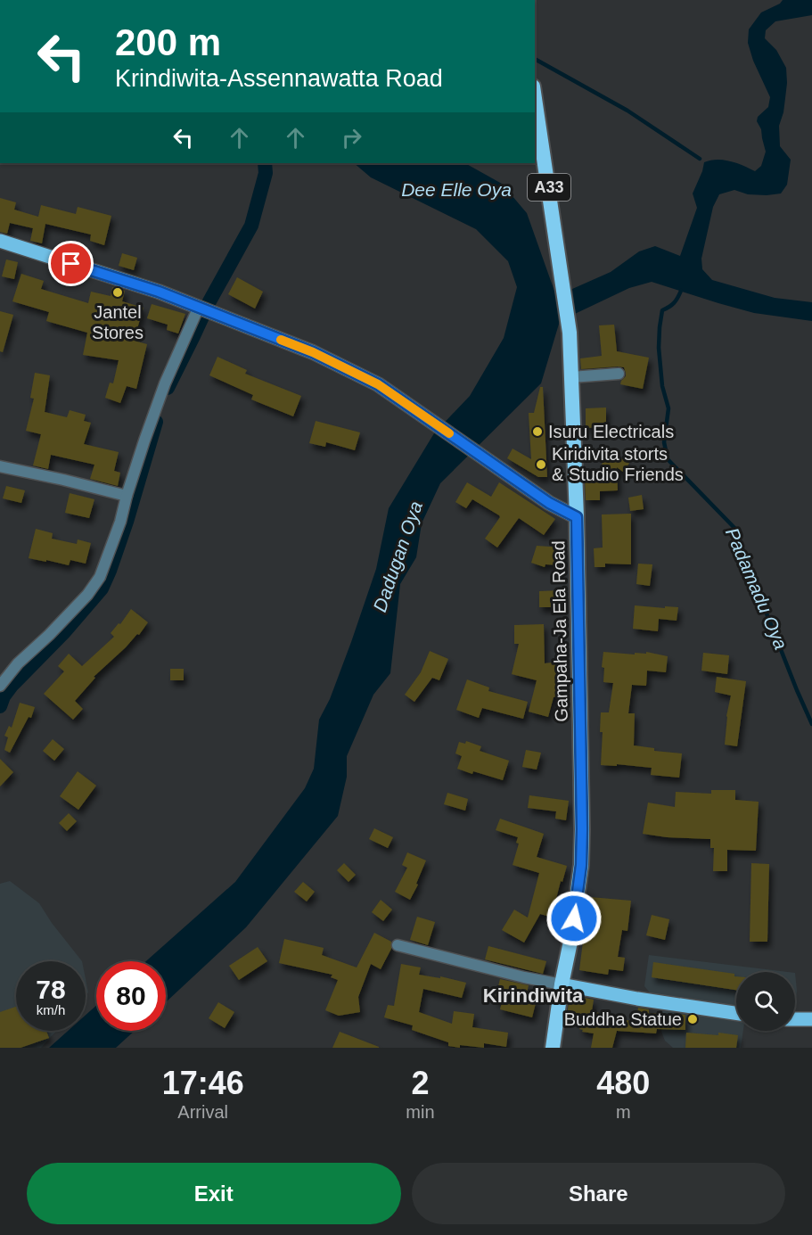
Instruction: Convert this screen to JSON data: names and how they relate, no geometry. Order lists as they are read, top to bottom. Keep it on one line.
{"streets":{"highway":["A33","Gampaha-Ja Ela Road"]},"districts":["Kirindiwita"],"water":["Dee Elle Oya","Dadugan Oya","Padamadu Oya"],"places":["Jantel Stores","Isuru Electricals","Kiridivita storts & Studio Friends","Buddha Statue"],"page":{"turn":["200 m","Krindiwita-Assennawatta Road"],"speed":"78 km/h","limit":"80","eta":["17:46","Arrival","2","min","480","m"],"buttons":["Exit","Share"]}}
